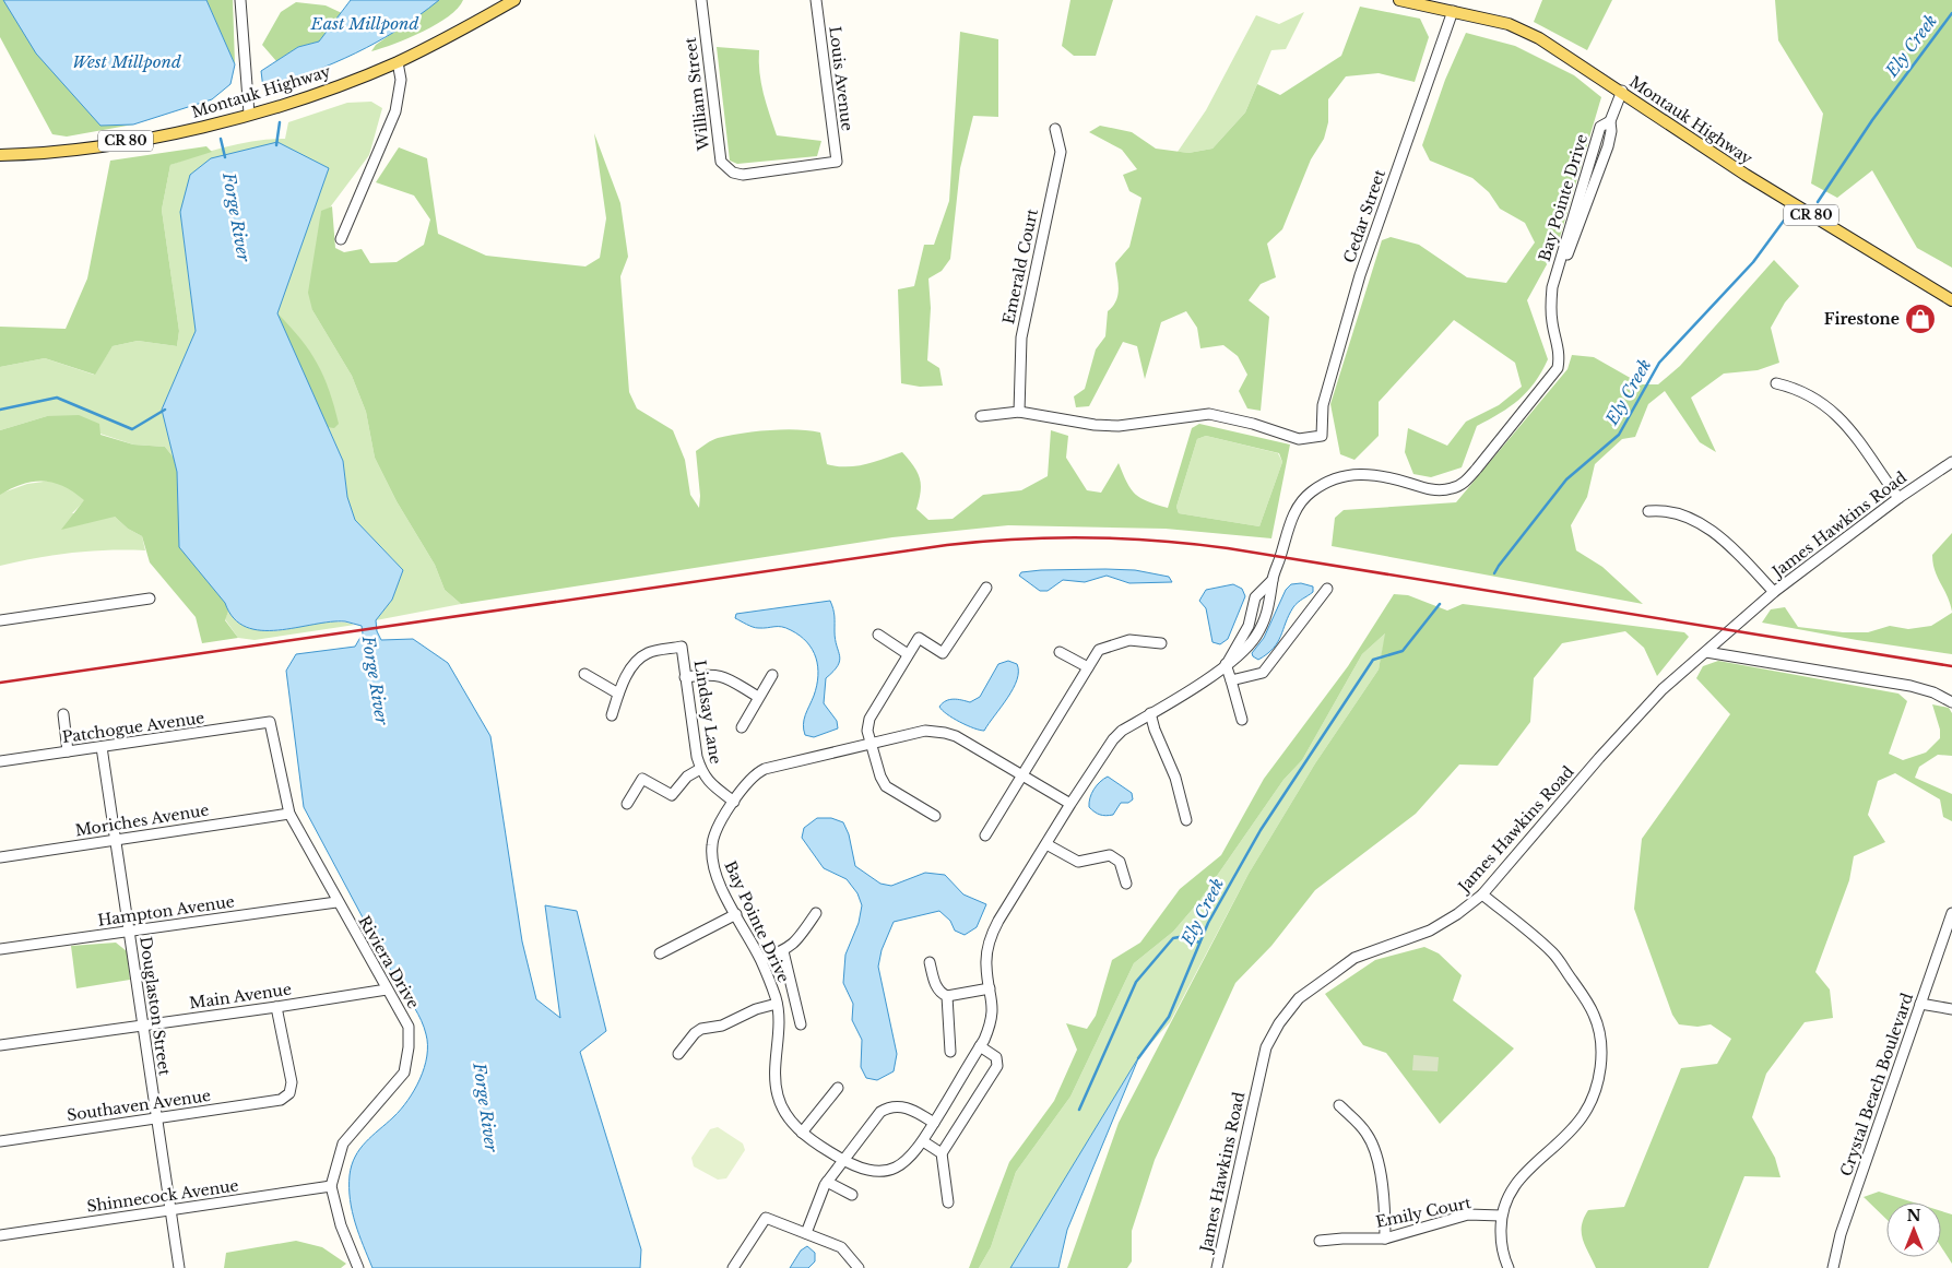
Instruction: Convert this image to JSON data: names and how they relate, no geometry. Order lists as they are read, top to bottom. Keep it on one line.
{"streets":{"main road":["Montauk Highway","CR 80"],"street":["Louis Avenue","William Street","Bay Pointe Drive","Cedar Street","Emerald Court","James Hawkins Road","Lindsay Lane","Patchogue Avenue","Moriches Avenue","Hampton Avenue","Riviera Drive","Main Avenue","Douglaston Street","Crystal Beach Boulevard","Southaven Avenue","Shinnecock Avenue","Emily Court"]},"crossings":[["Louis Avenue","William Street"],["Montauk Highway","Bay Pointe Drive"],["Montauk Highway","Cedar Street"],["Bay Pointe Drive","Lindsay Lane"],["Cedar Street","Emerald Court"],["Patchogue Avenue","Riviera Drive"],["Patchogue Avenue","Douglaston Street"],["Moriches Avenue","Riviera Drive"],["Moriches Avenue","Douglaston Street"],["Hampton Avenue","Riviera Drive"],["Hampton Avenue","Douglaston Street"],["Riviera Drive","Main Avenue"],["Riviera Drive","Shinnecock Avenue"],["Main Avenue","Douglaston Street"],["Main Avenue","Southaven Avenue"],["Douglaston Street","Southaven Avenue"],["Douglaston Street","Shinnecock Avenue"]],"water":["East Millpond","Ely Creek","West Millpond","Forge River"],"places":{"shop":["Firestone"]},"north":"top"}
